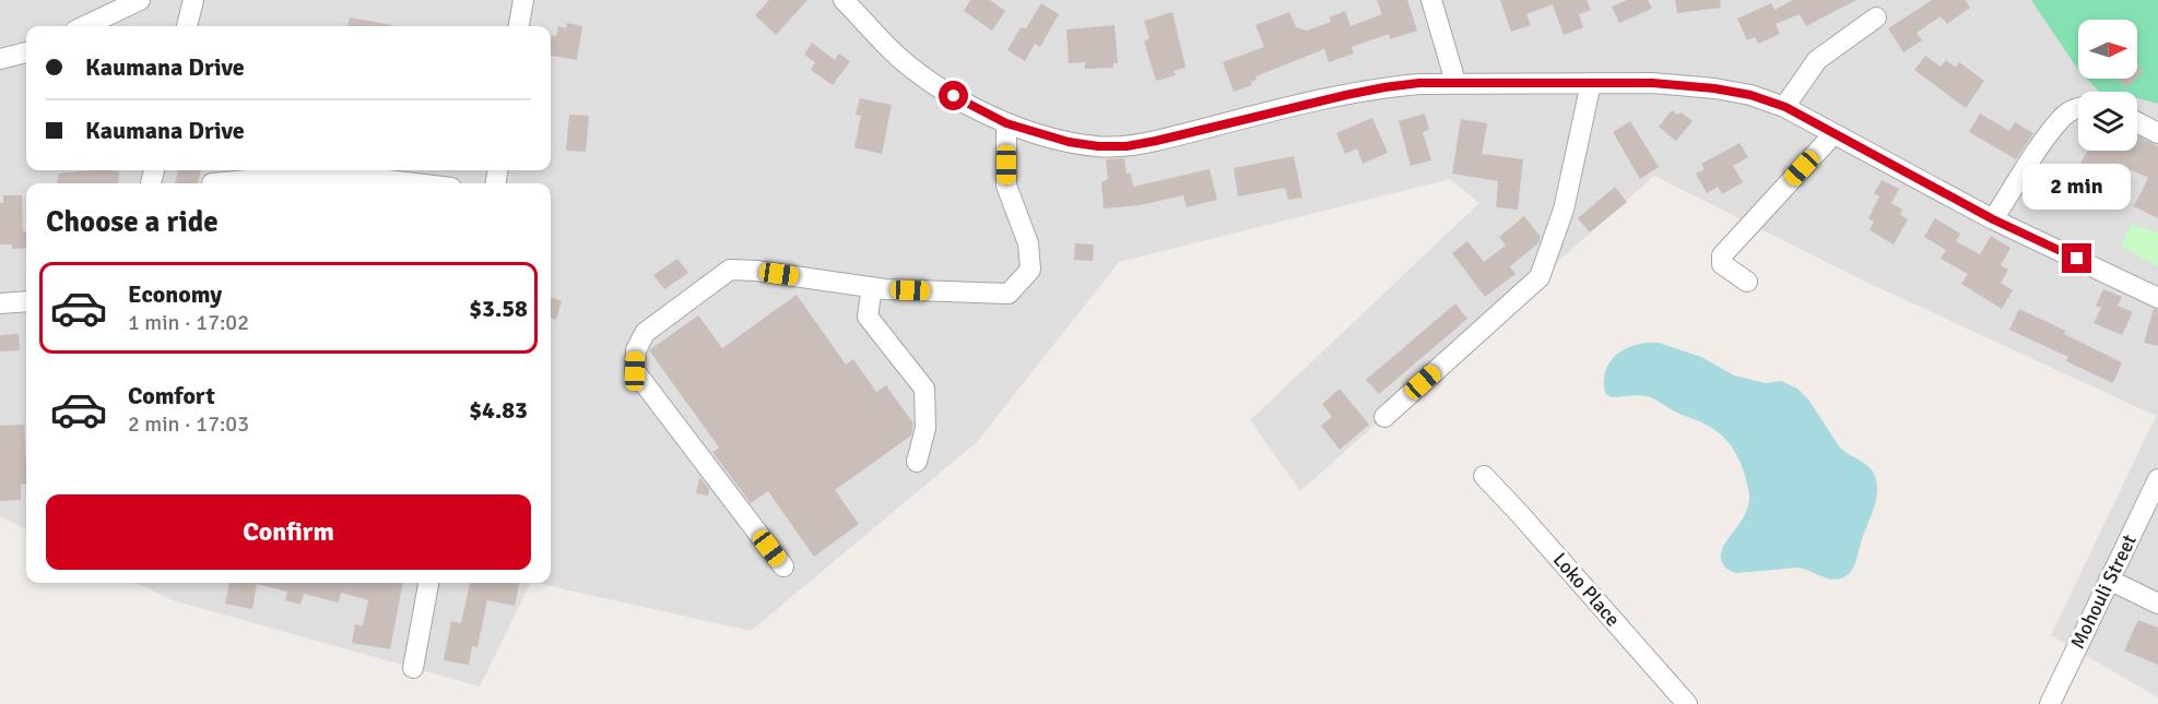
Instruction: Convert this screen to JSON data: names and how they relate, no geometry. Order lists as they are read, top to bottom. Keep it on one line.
{"streets":{"street":["Loko Place","Mohouli Street"]},"north":"right","page":{"banner":["Kaumana Drive","Kaumana Drive"],"bubble":"2 min","heading":"Choose a ride","list":[{"name":"Economy","note":"1 min · 17:02","value":"$3.58"},{"name":"Comfort","note":"2 min · 17:03","value":"$4.83"}],"buttons":"Confirm"}}
